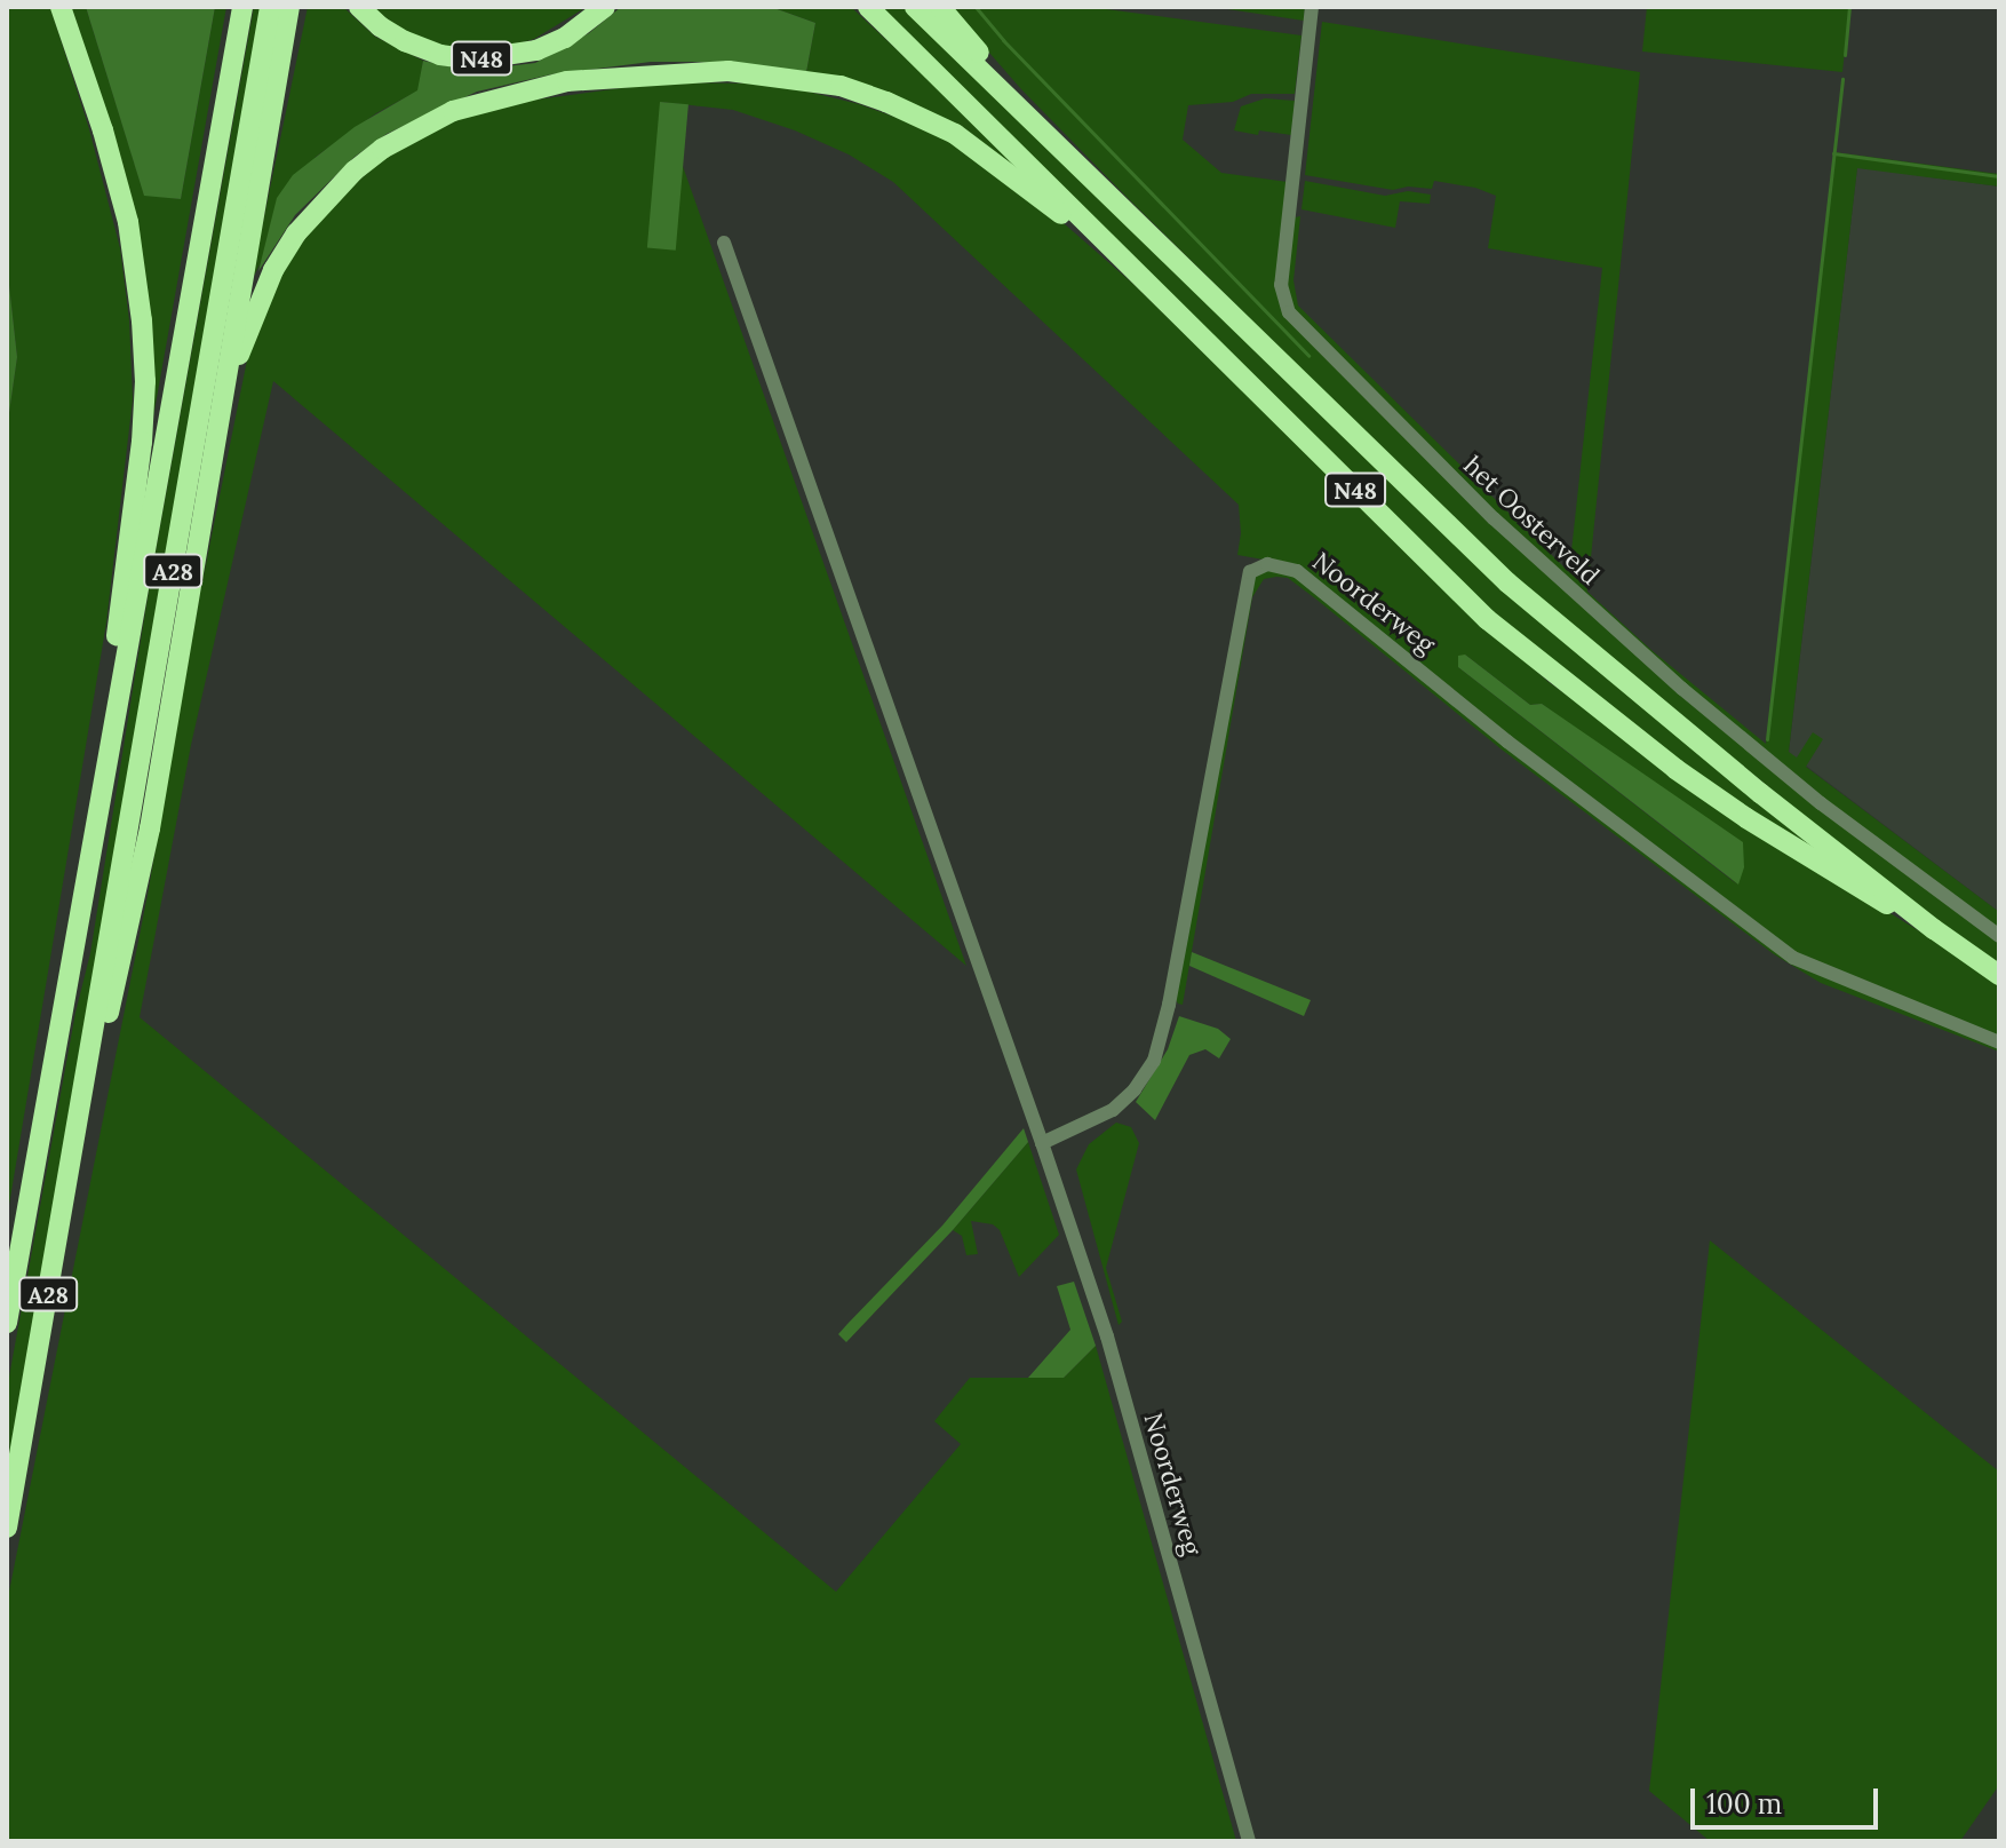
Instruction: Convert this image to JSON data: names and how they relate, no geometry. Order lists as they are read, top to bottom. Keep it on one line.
{"streets":{"highway":["N48","A28"],"street":["het Oosterveld","Noorderweg"]},"crossings":[["N48","A28"]],"scale_bar":"100 m"}
